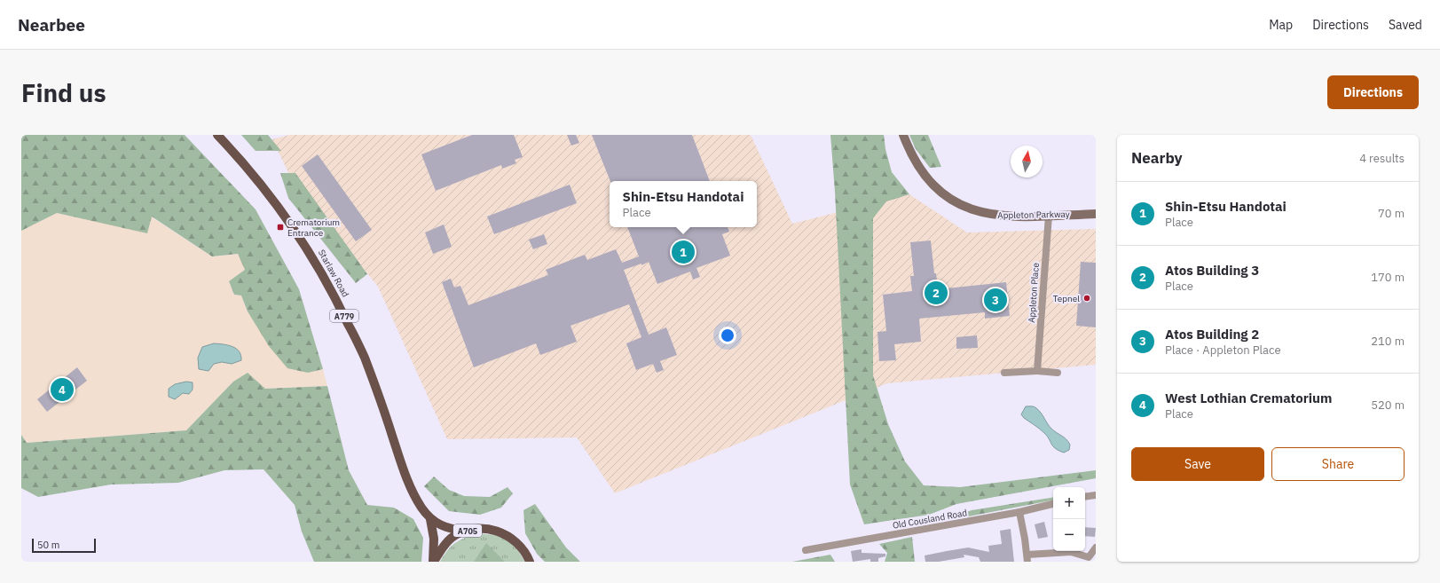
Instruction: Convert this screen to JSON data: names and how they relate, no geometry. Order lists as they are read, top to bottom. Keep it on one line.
{"streets":{"main road":["Starlaw Road","A779","A705"],"street":["Appleton Parkway","Appleton Place","Old Cousland Road"]},"crossings":[["Appleton Parkway","Appleton Place"],["Starlaw Road","A779"],["A779","A705"]],"places":{"transit":["Crematorium Entrance"],"other":["Tepnel"]},"scale_bar":"50 m","north":"top","page":{"header":"Nearbee","nav":["Map","Directions","Saved"],"buttons":["Directions",["Save","Share"]],"title":"Find us","heading":["Nearby","4 results"],"popup":["Shin-Etsu Handotai","Place"],"list":[{"mark":"1","name":"Shin-Etsu Handotai","note":"Place","value":"70 m"},{"mark":"2","name":"Atos Building 3","note":"Place","value":"170 m"},{"mark":"3","name":"Atos Building 2","note":"Place · Appleton Place","value":"210 m"},{"mark":"4","name":"West Lothian Crematorium","note":"Place","value":"520 m"}],"pins":["1","2","3","4"],"map_buttons":["+","−"],"scale":"50 m"}}
